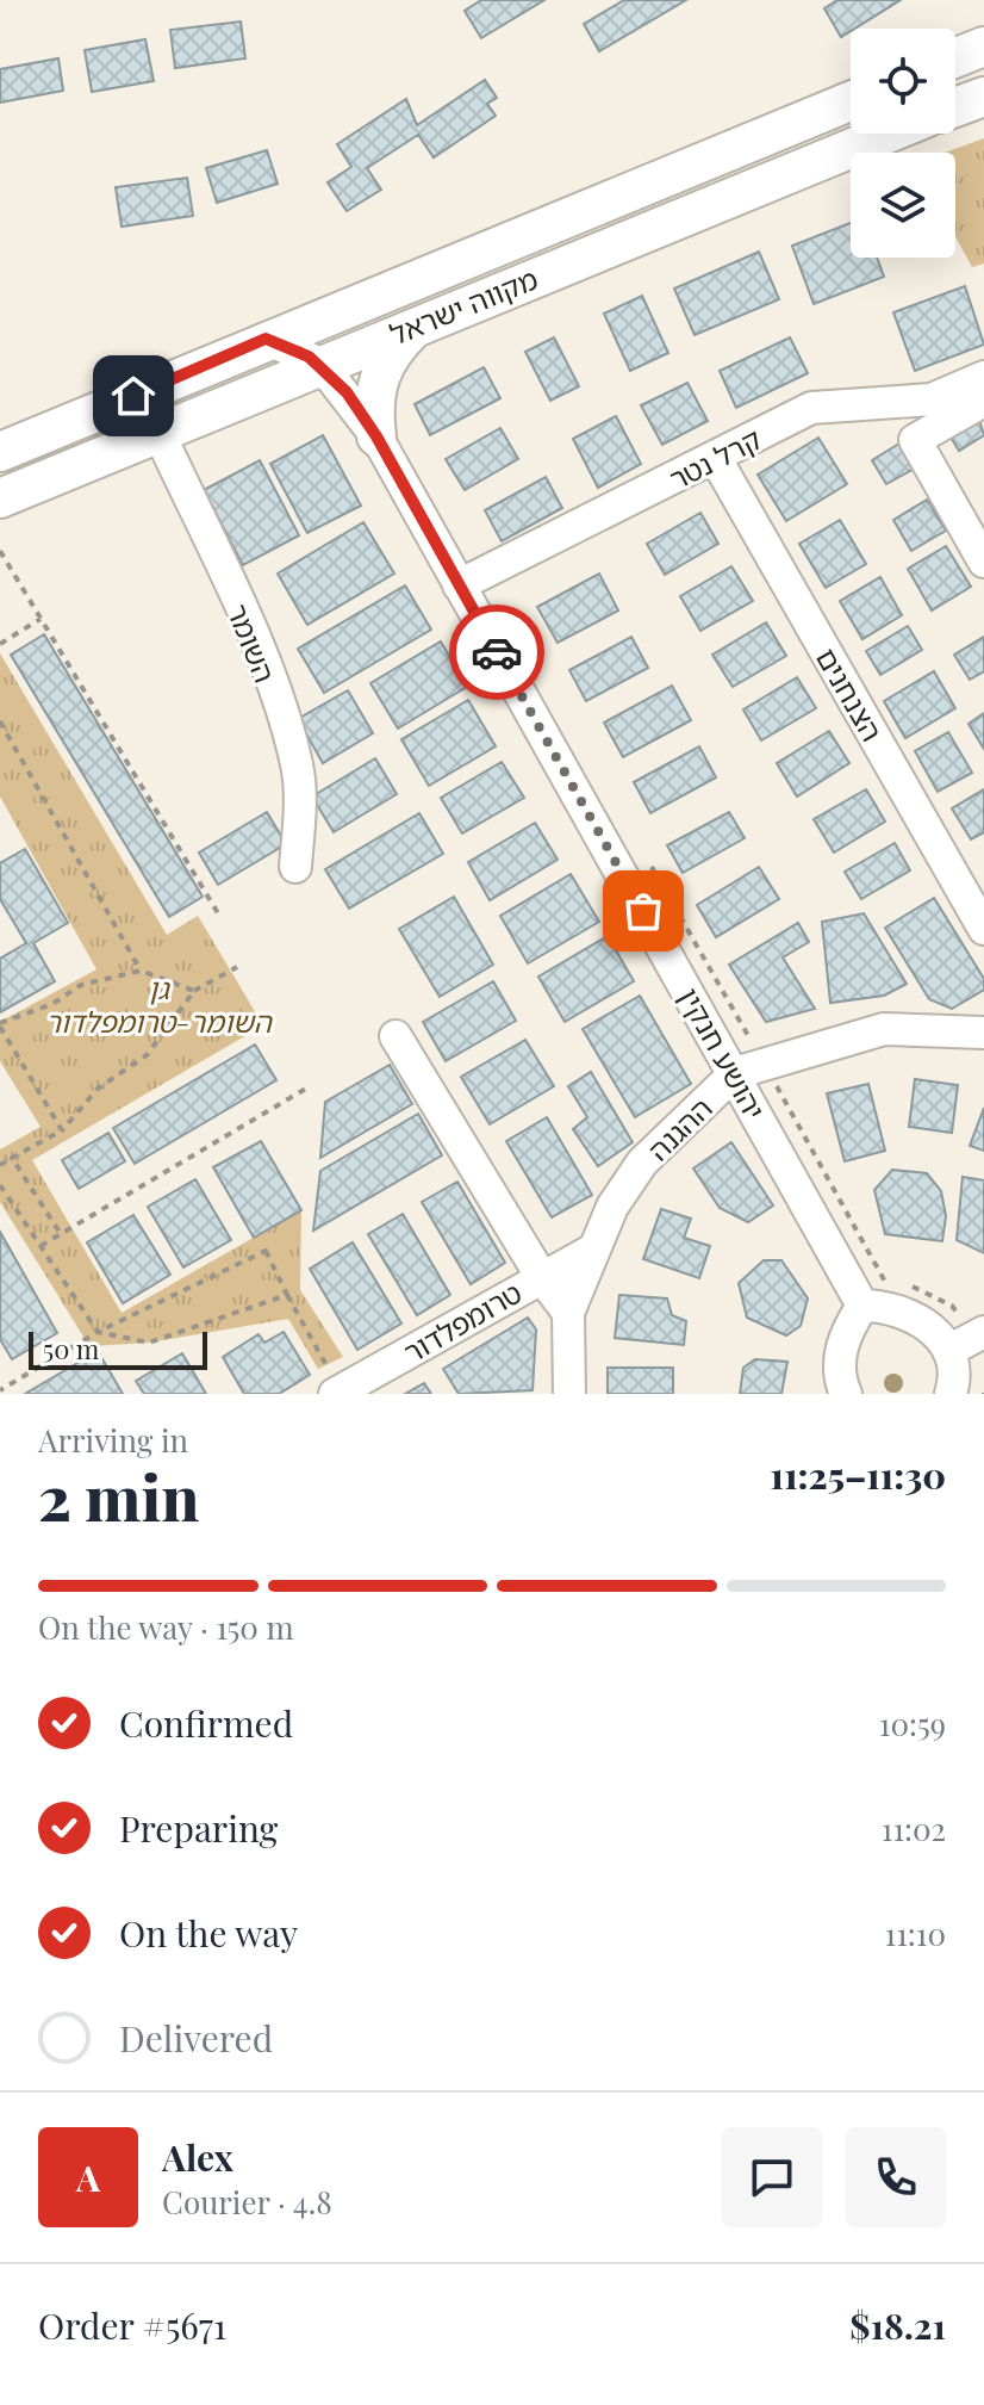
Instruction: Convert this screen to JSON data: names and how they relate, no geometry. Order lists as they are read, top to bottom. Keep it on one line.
{"streets":{"main road":["מקווה ישראל"],"street":["קרל נטר","השומר","הצנחנים","יהושע חנקין","ההגנה","טרומפלדור"]},"crossings":[["מקווה ישראל","השומר"],["מקווה ישראל","יהושע חנקין"],["קרל נטר","הצנחנים"],["קרל נטר","יהושע חנקין"],["יהושע חנקין","ההגנה"],["ההגנה","טרומפלדור"]],"parks":["גן השומר-טרומפלדור"],"scale_bar":"50 m","page":{"scale":"50 m","heading":["2 min","Arriving in","11:25–11:30"],"panel":["Alex","Courier · 4.8","Order #5671","$18.21"],"bar":"On the way · 150 m","list":[["Confirmed","10:59"],["Preparing","11:02"],["On the way","11:10"],"Delivered"],"round":"A"}}
